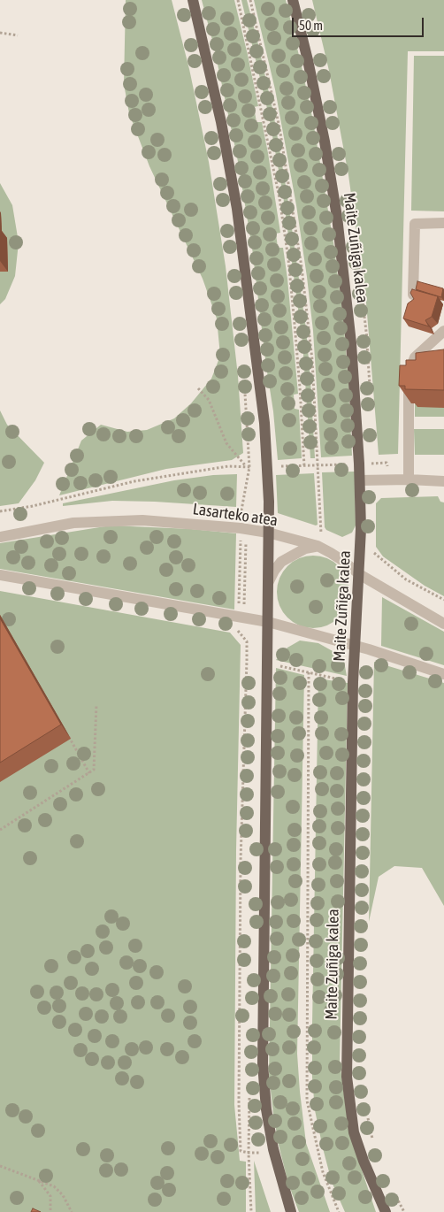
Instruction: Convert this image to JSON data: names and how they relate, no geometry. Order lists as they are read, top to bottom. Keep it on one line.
{"streets":{"main road":["Maite Zuñiga kalea"],"street":["Lasarteko atea"]},"crossings":[["Maite Zuñiga kalea","Lasarteko atea"]],"scale_bar":"50 m"}
